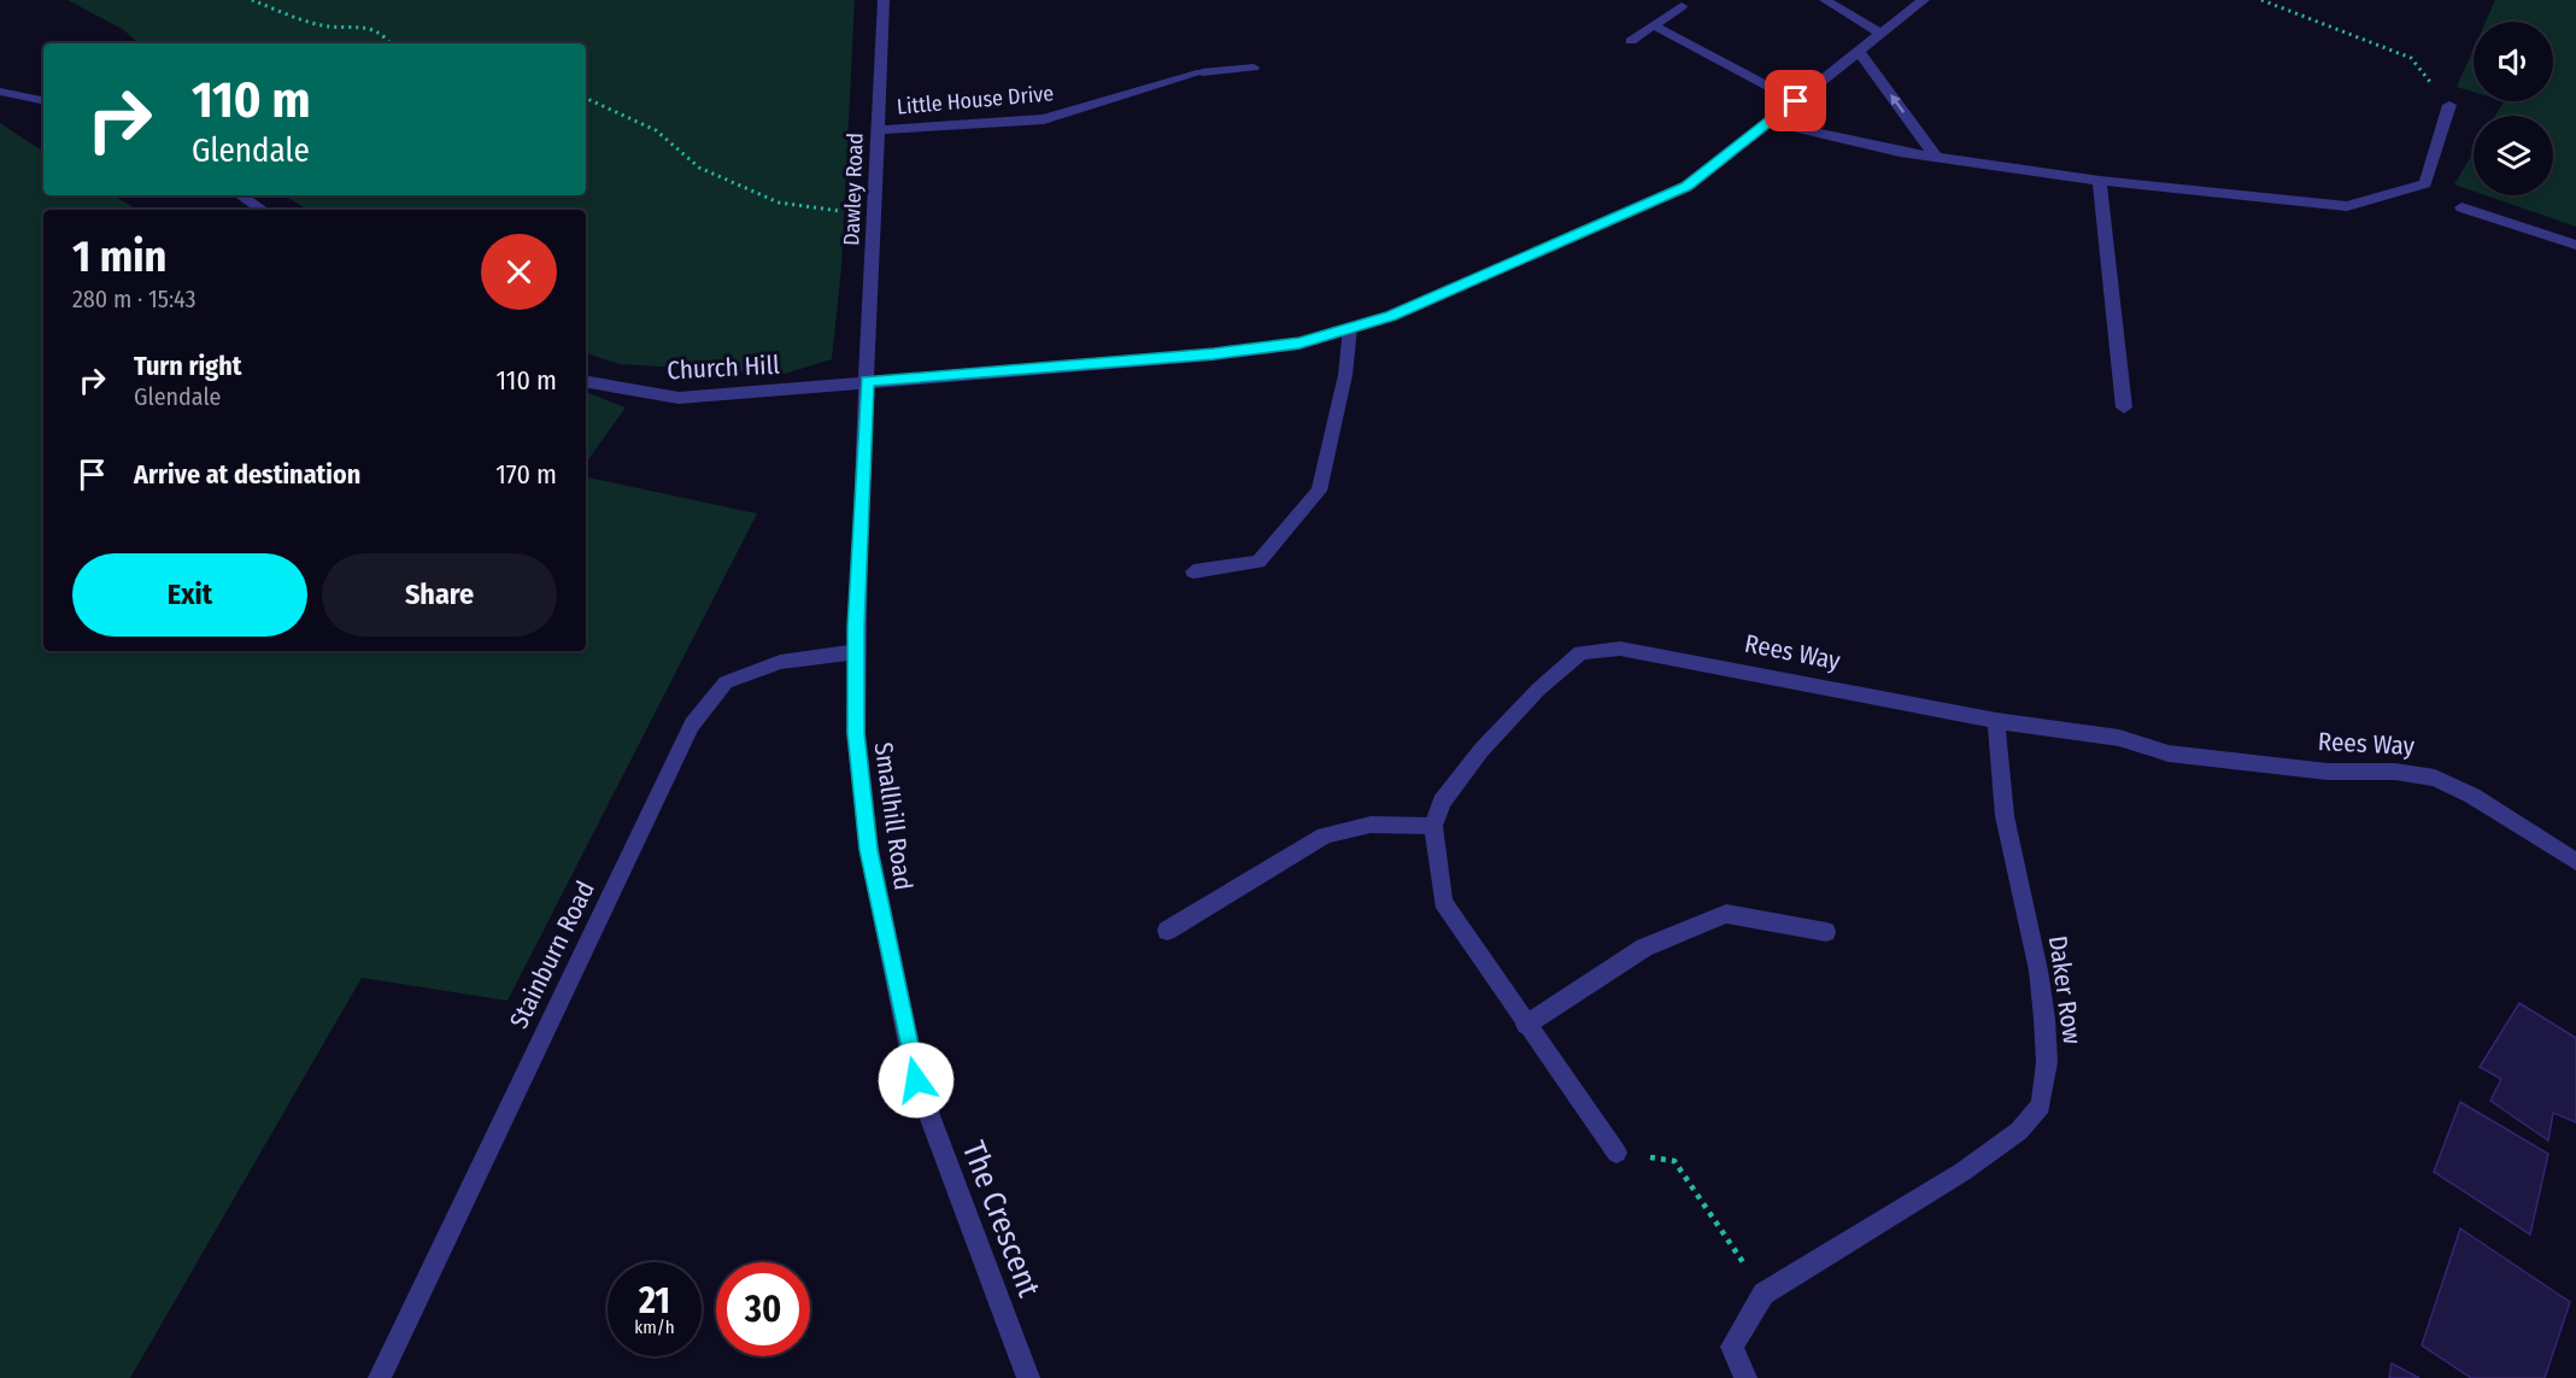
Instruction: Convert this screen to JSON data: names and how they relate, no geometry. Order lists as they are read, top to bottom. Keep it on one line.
{"streets":{"street":["Little House Drive","Dawley Road","Church Hill","Rees Way","Smallhill Road","Stainburn Road","Daker Row","The Crescent"]},"crossings":[["Little House Drive","Dawley Road"],["Dawley Road","Church Hill"],["Dawley Road","Smallhill Road"],["Church Hill","Smallhill Road"],["Rees Way","Daker Row"],["Smallhill Road","Stainburn Road"],["Smallhill Road","The Crescent"]],"page":{"turn":["110 m","Glendale"],"heading":["1 min","280 m · 15:43"],"list":[{"name":"Turn right","note":"Glendale","value":"110 m"},{"name":"Arrive at destination","value":"170 m"}],"buttons":["Exit","Share"],"speed":"21 km/h","limit":"30"}}
